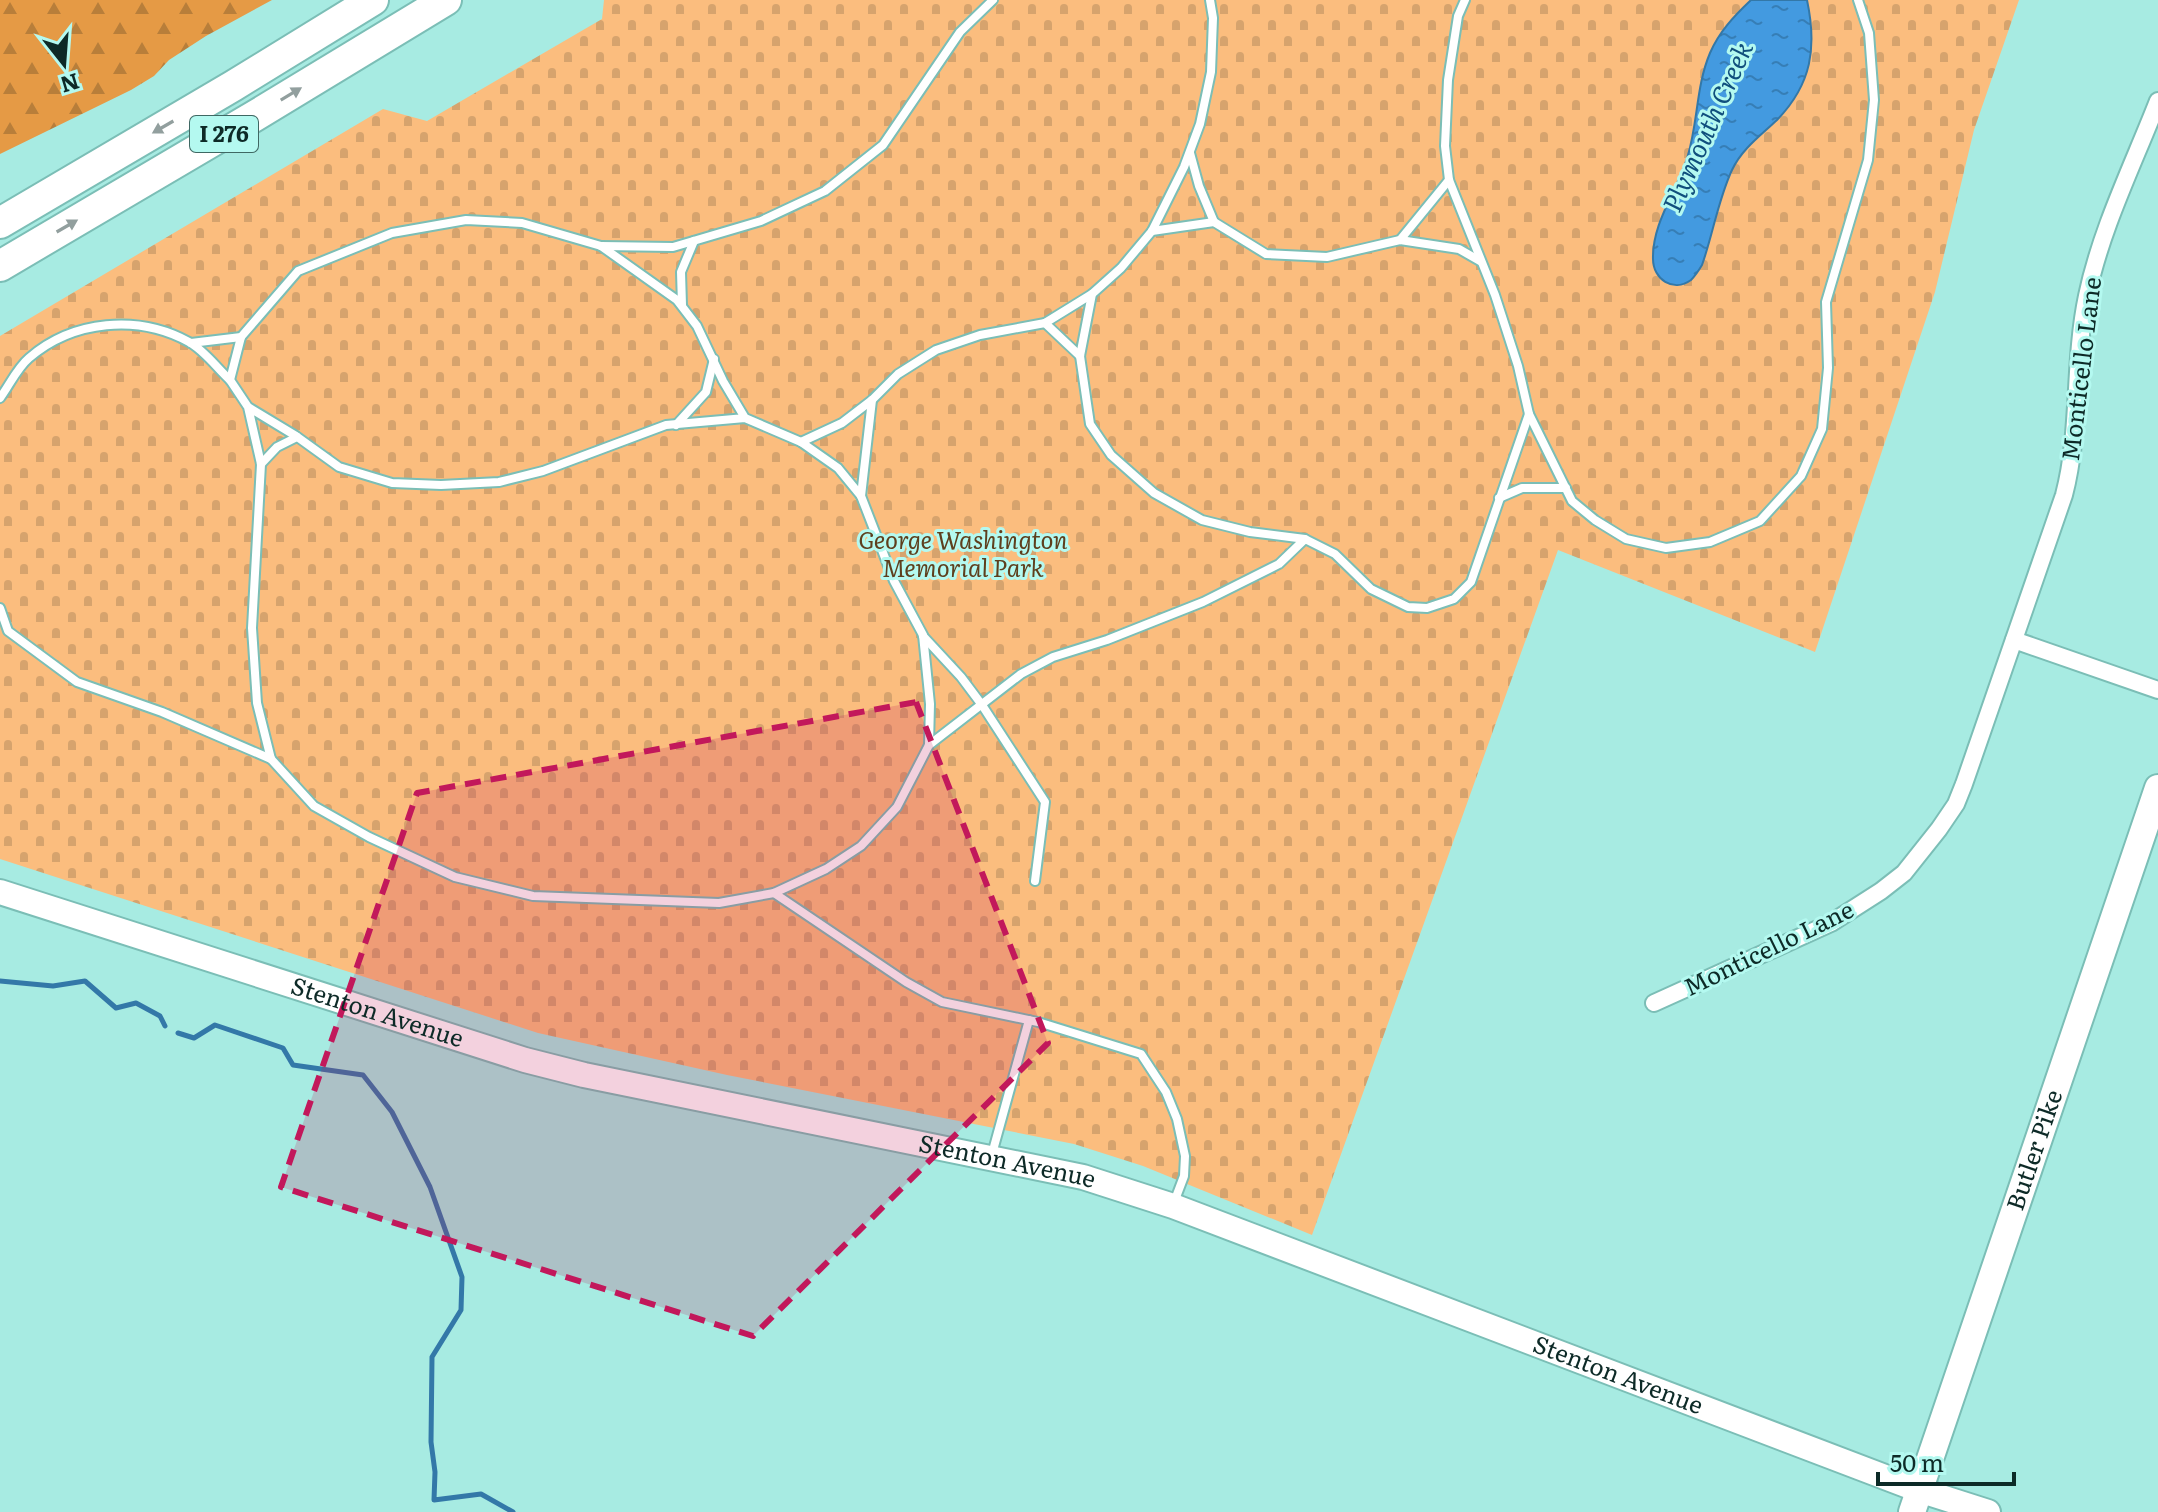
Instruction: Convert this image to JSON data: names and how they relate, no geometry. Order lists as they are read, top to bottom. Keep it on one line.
{"streets":{"highway":["I 276"],"main road":["Stenton Avenue","Butler Pike"],"street":["Monticello Lane"]},"crossings":[["Stenton Avenue","Butler Pike"]],"water":["Plymouth Creek"],"parks":["George Washington Memorial Park"],"scale_bar":"50 m","north":"bottom"}
